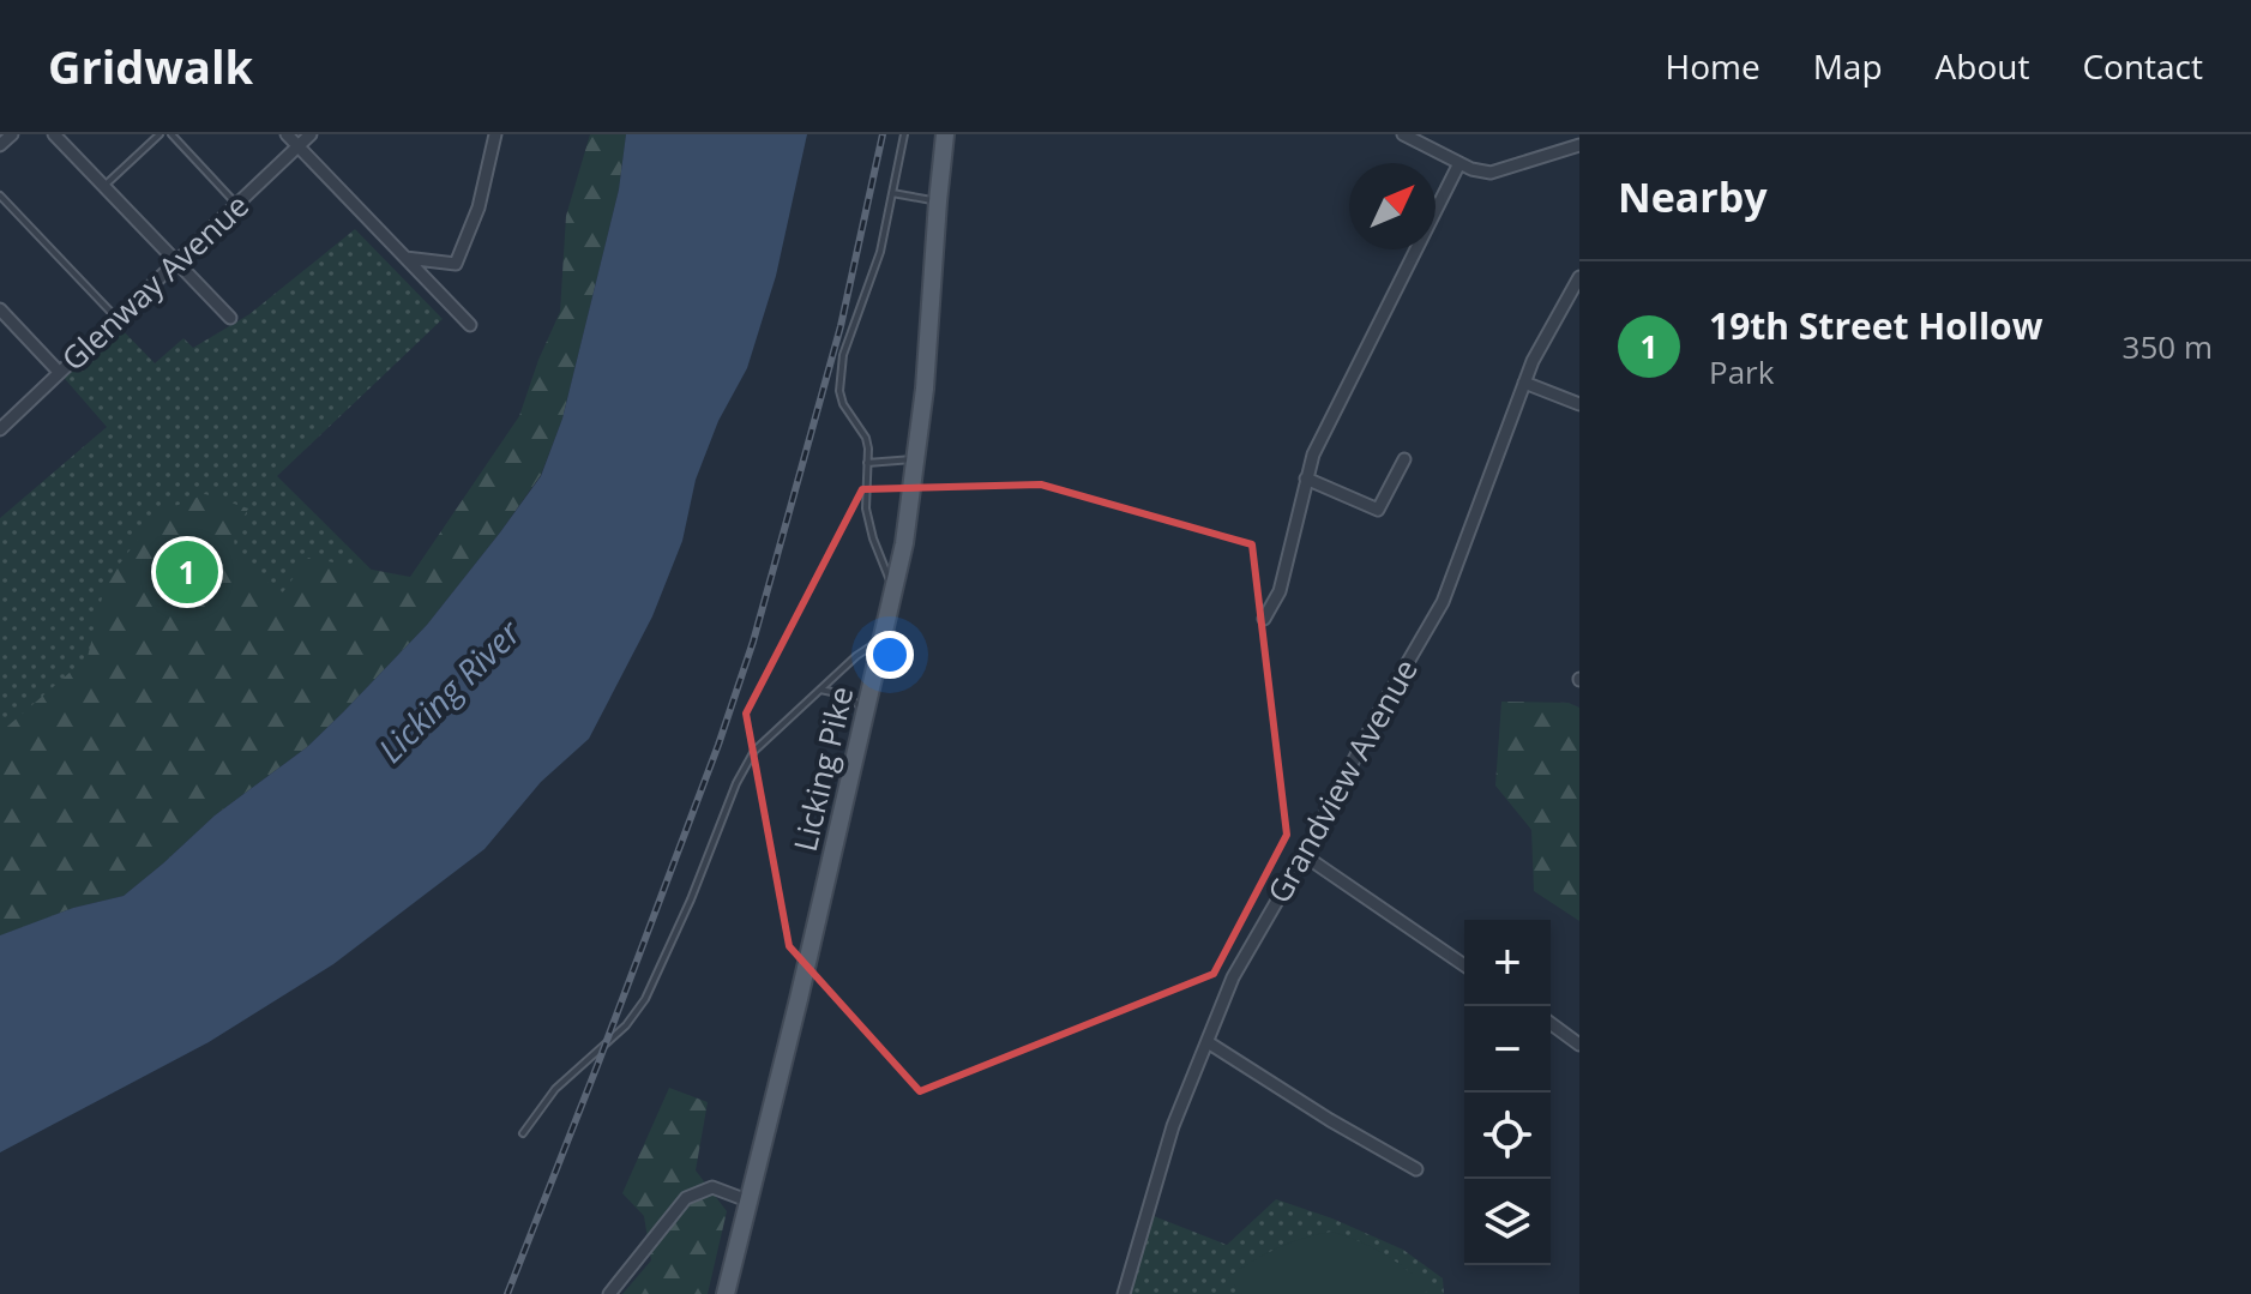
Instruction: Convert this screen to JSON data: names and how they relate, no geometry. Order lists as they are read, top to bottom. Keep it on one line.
{"streets":{"main road":["Licking Pike"],"street":["Glenway Avenue","Grandview Avenue"]},"water":["Licking River"],"north":"top right","page":{"header":"Gridwalk","nav":["Home","Map","About","Contact"],"heading":"Nearby","list":[{"mark":"1","name":"19th Street Hollow","note":"Park","value":"350 m"}],"pins":"1","map_buttons":["+","−"]}}
